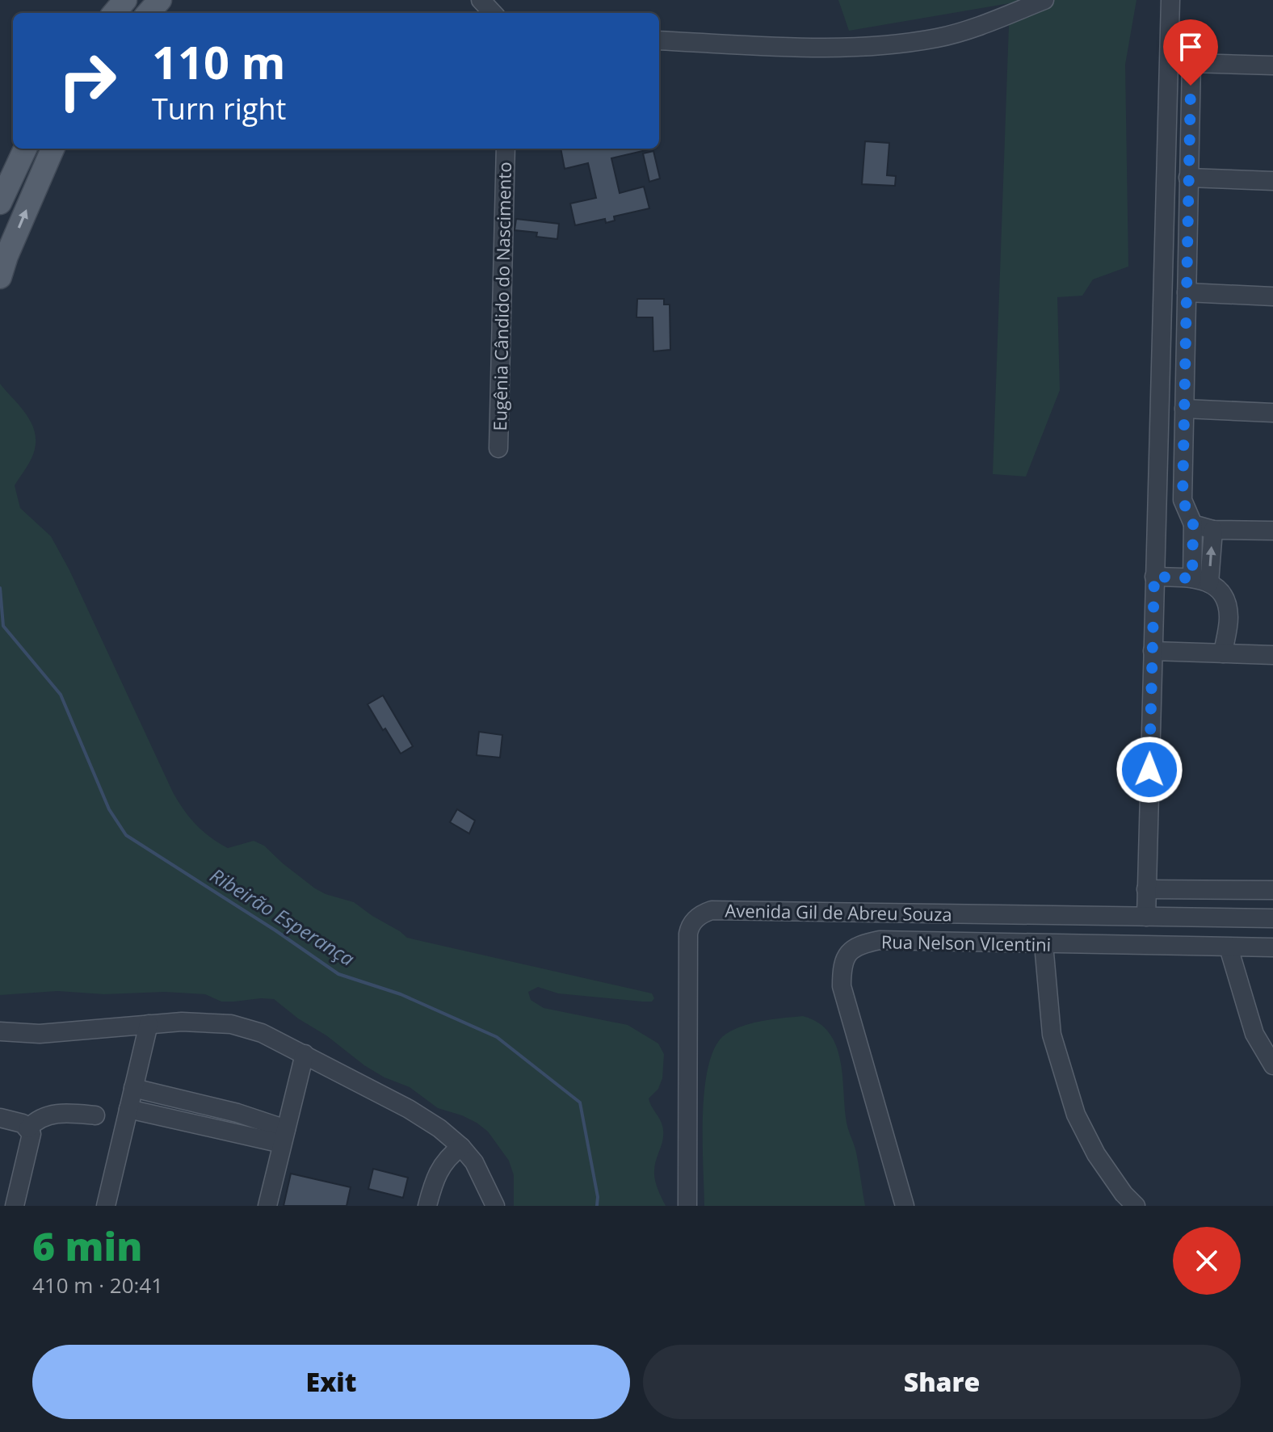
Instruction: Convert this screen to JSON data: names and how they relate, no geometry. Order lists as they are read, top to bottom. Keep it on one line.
{"streets":{"street":["Eugênia Cândido do Nascimento","Avenida Gil de Abreu Souza","Rua Nelson VIcentini"]},"water":["Ribeirão Esperança"],"page":{"turn":["110 m","Turn right"],"heading":["6 min","410 m · 20:41"],"buttons":["Exit","Share"]}}
